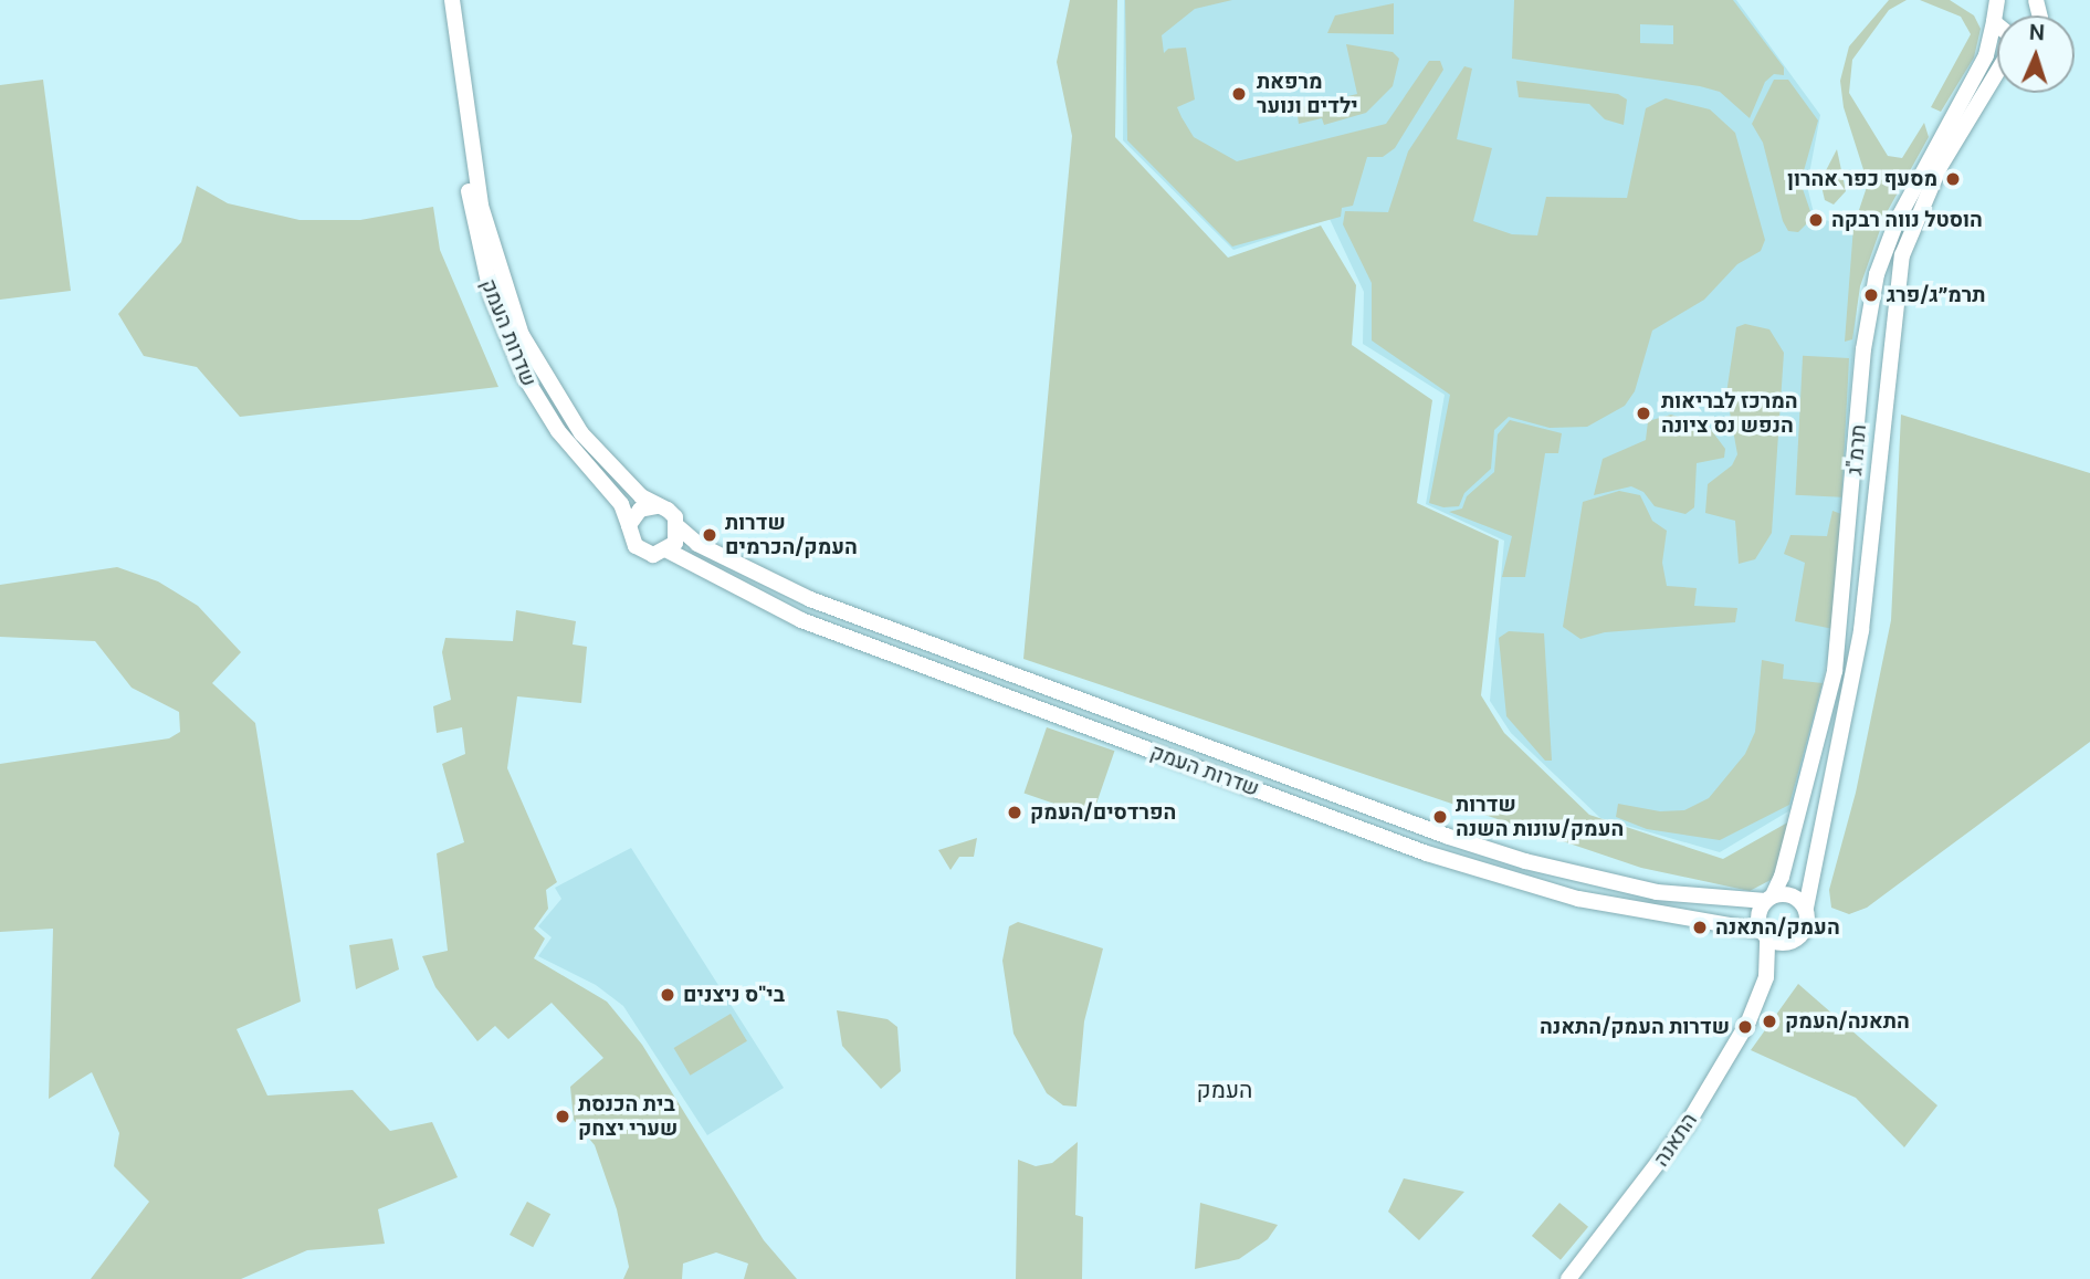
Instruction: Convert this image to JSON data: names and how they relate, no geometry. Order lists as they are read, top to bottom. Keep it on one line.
{"streets":{"street":["שדרות העמק","תרמ\"ג","התאנה"]},"crossings":[["שדרות העמק","תרמ\"ג"],["שדרות העמק","התאנה"],["תרמ\"ג","התאנה"]],"districts":["העמק"],"places":["מרפאת ילדים ונוער","מסעף כפר אהרון","הוסטל נווה רבקה","תרמ״ג/פרג","המרכז לבריאות הנפש נס ציונה","שדרות העמק/הכרמים","הפרדסים/העמק","שדרות העמק/עונות השנה","העמק/התאנה","בי\"ס ניצנים","התאנה/העמק","שדרות העמק/התאנה","בית הכנסת שערי יצחק"],"north":"top"}
